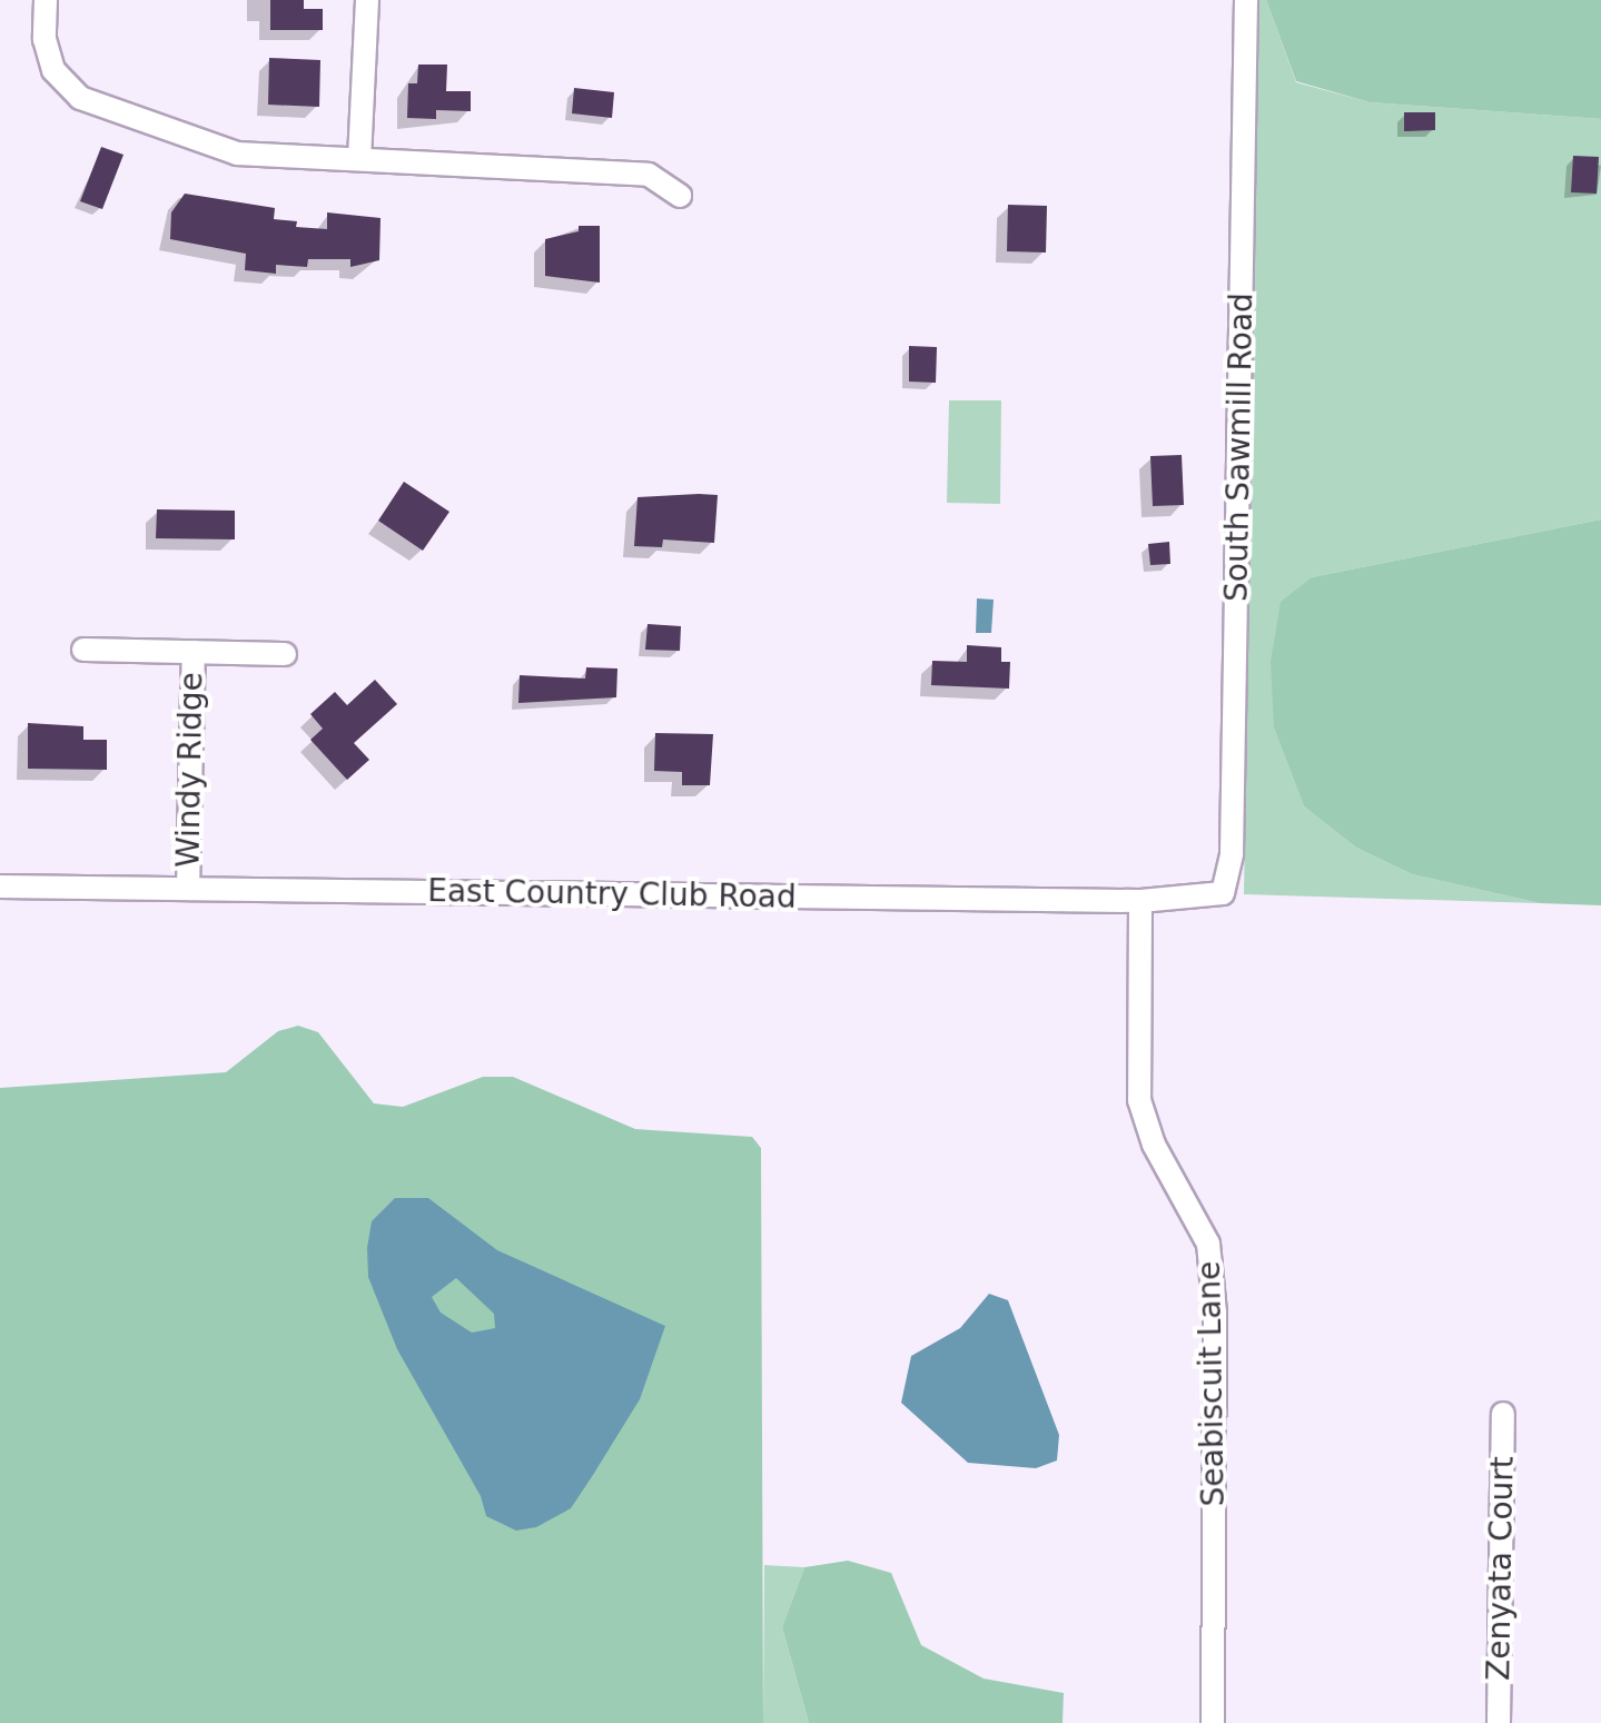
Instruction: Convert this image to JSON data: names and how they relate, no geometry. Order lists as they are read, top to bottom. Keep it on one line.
{"streets":{"street":["South Sawmill Road","Windy Ridge","East Country Club Road","Seabiscuit Lane","Zenyata Court"]},"crossings":[["South Sawmill Road","East Country Club Road"],["Windy Ridge","East Country Club Road"],["East Country Club Road","Seabiscuit Lane"]]}
